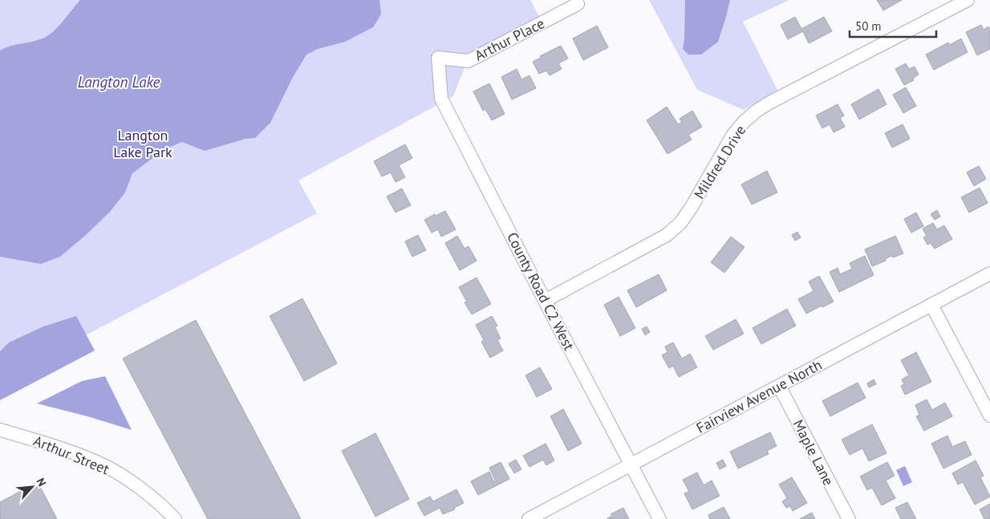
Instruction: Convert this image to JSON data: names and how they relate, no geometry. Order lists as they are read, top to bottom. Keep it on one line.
{"streets":{"street":["Arthur Place","Mildred Drive","County Road C2 West","Fairview Avenue North","Maple Lane","Arthur Street"]},"crossings":[["Arthur Place","County Road C2 West"],["Mildred Drive","County Road C2 West"],["County Road C2 West","Fairview Avenue North"],["Fairview Avenue North","Maple Lane"]],"water":["Langton Lake"],"parks":["Langton Lake Park"],"scale_bar":"50 m","north":"top right"}
